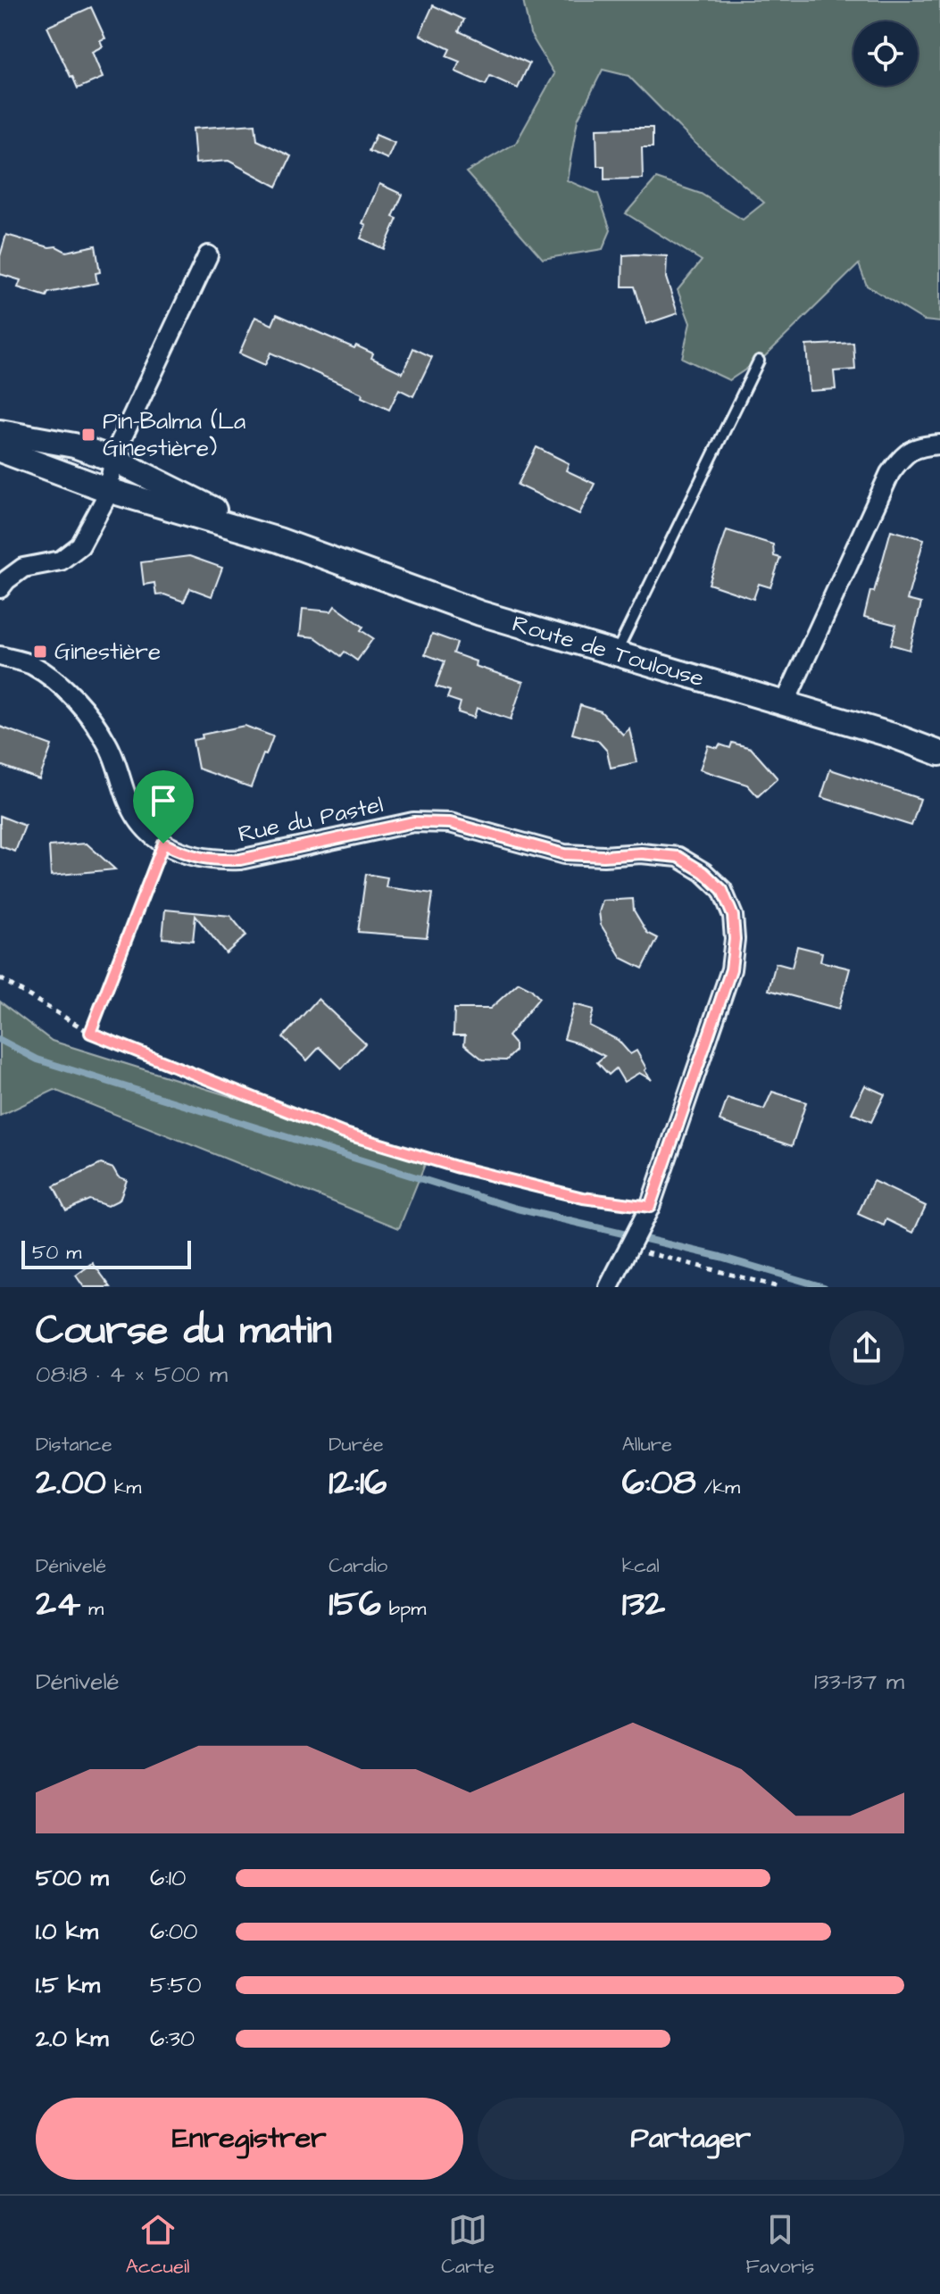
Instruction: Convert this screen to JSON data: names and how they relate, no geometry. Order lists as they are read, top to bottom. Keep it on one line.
{"streets":{"street":["Route de Toulouse","Rue du Pastel"]},"places":{"transit":["Pin-Balma (La Ginestière)","Ginestière"]},"scale_bar":"50 m","page":{"scale":"50 m","heading":["Course du matin","08:18 · 4 × 500 m"],"stats":[["Distance","2.00 km"],["Durée","12:16"],["Allure","6:08 /km"],["Dénivelé","24 m"],["Cardio","156 bpm"],["kcal","132"]],"chart":["Dénivelé","133–137 m"],"list":[{"name":"500 m","note":"6:10"},{"name":"1.0 km","note":"6:00"},{"name":"1.5 km","note":"5:50"},{"name":"2.0 km","note":"6:30"}],"buttons":["Enregistrer","Partager"],"tabs":["Accueil","Carte","Favoris"]}}
